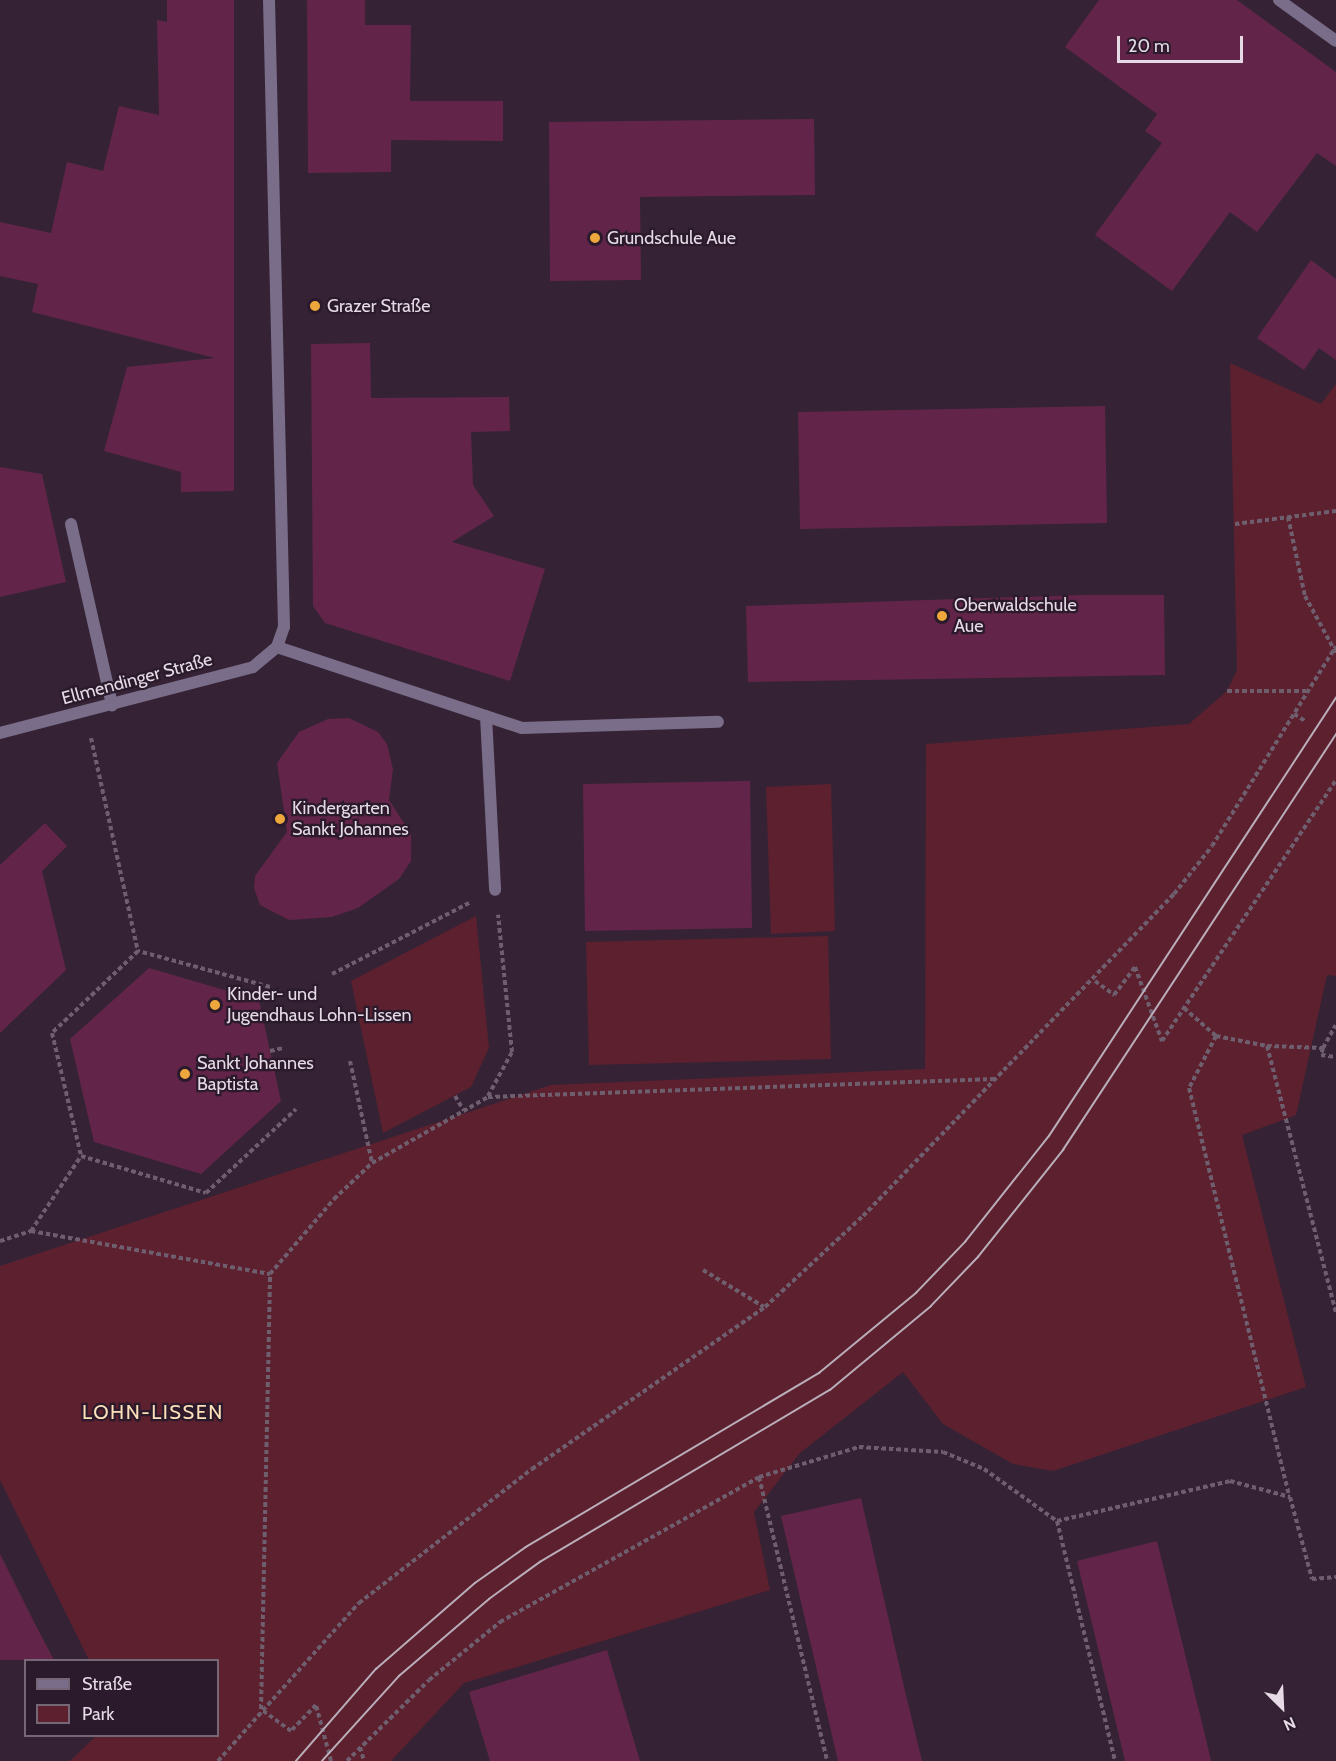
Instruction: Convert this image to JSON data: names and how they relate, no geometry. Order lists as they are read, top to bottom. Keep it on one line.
{"streets":{"street":["Ellmendinger Straße"]},"districts":["LOHN-LISSEN"],"places":["Grundschule Aue","Grazer Straße","Oberwaldschule Aue","Kindergarten Sankt Johannes","Kinder- und Jugendhaus Lohn-Lissen","Sankt Johannes Baptista"],"legend":["Straße","Park"],"scale_bar":"20 m","north":"bottom right"}
